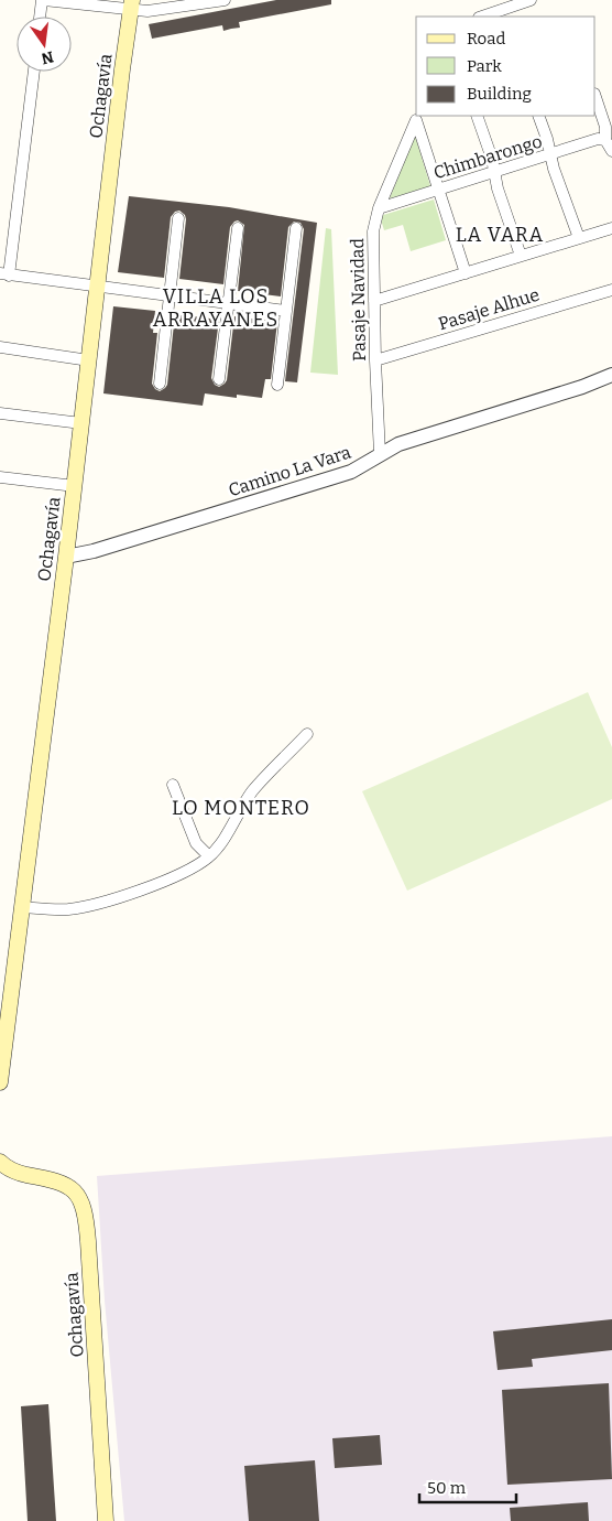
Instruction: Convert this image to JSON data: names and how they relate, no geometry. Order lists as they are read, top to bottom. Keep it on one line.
{"streets":{"main road":["Ochagavía"],"street":["Chimbarongo","Pasaje Navidad","Pasaje Alhue","Camino La Vara"]},"crossings":[["Ochagavía","Camino La Vara"],["Chimbarongo","Pasaje Navidad"],["Pasaje Navidad","Pasaje Alhue"],["Pasaje Navidad","Camino La Vara"]],"districts":["LA VARA","VILLA LOS ARRAYANES","LO MONTERO"],"legend":["Road","Park","Building"],"scale_bar":"50 m","north":"bottom"}
